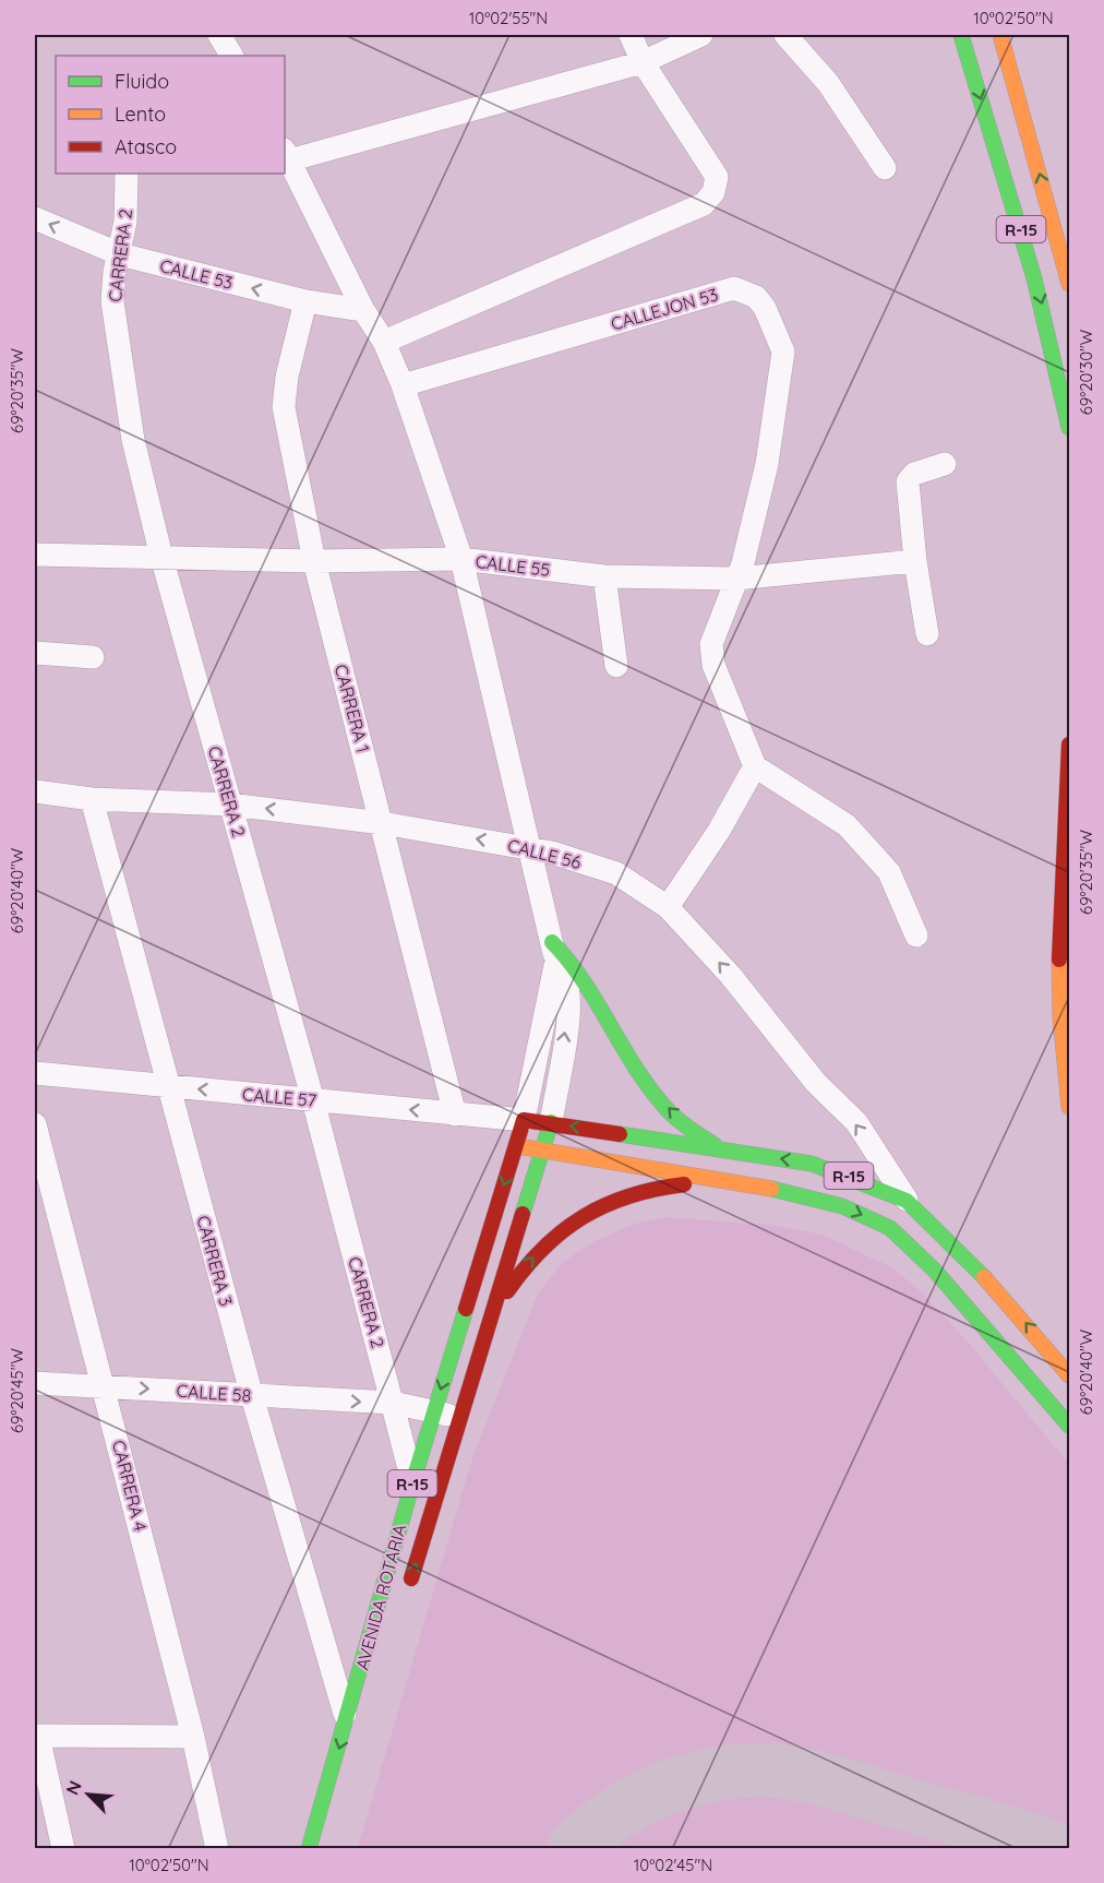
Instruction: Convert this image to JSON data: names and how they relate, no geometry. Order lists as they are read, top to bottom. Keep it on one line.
{"streets":{"main road":["R-15","AVENIDA ROTARIA"],"street":["CARRERA 2","CALLE 53","CALLEJON 53","CALLE 55","CARRERA 1","CALLE 56","CALLE 57","CARRERA 3","CALLE 58","CARRERA 4"]},"crossings":[["R-15","CALLE 56"],["R-15","CALLE 57"],["R-15","AVENIDA ROTARIA"],["CARRERA 2","CALLE 53"],["CARRERA 2","CALLE 55"],["CARRERA 2","CALLE 56"],["CARRERA 2","CALLE 57"],["CARRERA 2","CALLE 58"],["CARRERA 2","AVENIDA ROTARIA"],["CALLE 53","CARRERA 1"],["CALLEJON 53","CALLE 55"],["CALLE 55","CARRERA 1"],["CARRERA 1","CALLE 56"],["CARRERA 1","CALLE 57"],["CALLE 56","CARRERA 3"],["CALLE 57","CARRERA 3"],["CALLE 57","AVENIDA ROTARIA"],["CARRERA 3","CALLE 58"],["CARRERA 3","AVENIDA ROTARIA"],["CALLE 58","CARRERA 4"],["CALLE 58","AVENIDA ROTARIA"]],"one_way":["CALLE 53","CALLE 56","CALLE 57","CALLE 58"],"legend":["Fluido","Lento","Atasco"],"north":"top left","coordinates":["10°02'55\"N","10°02'50\"N","69°20'30\"W","69°20'35\"W","69°20'40\"W","69°20'45\"W","10°02'45\"N"]}
